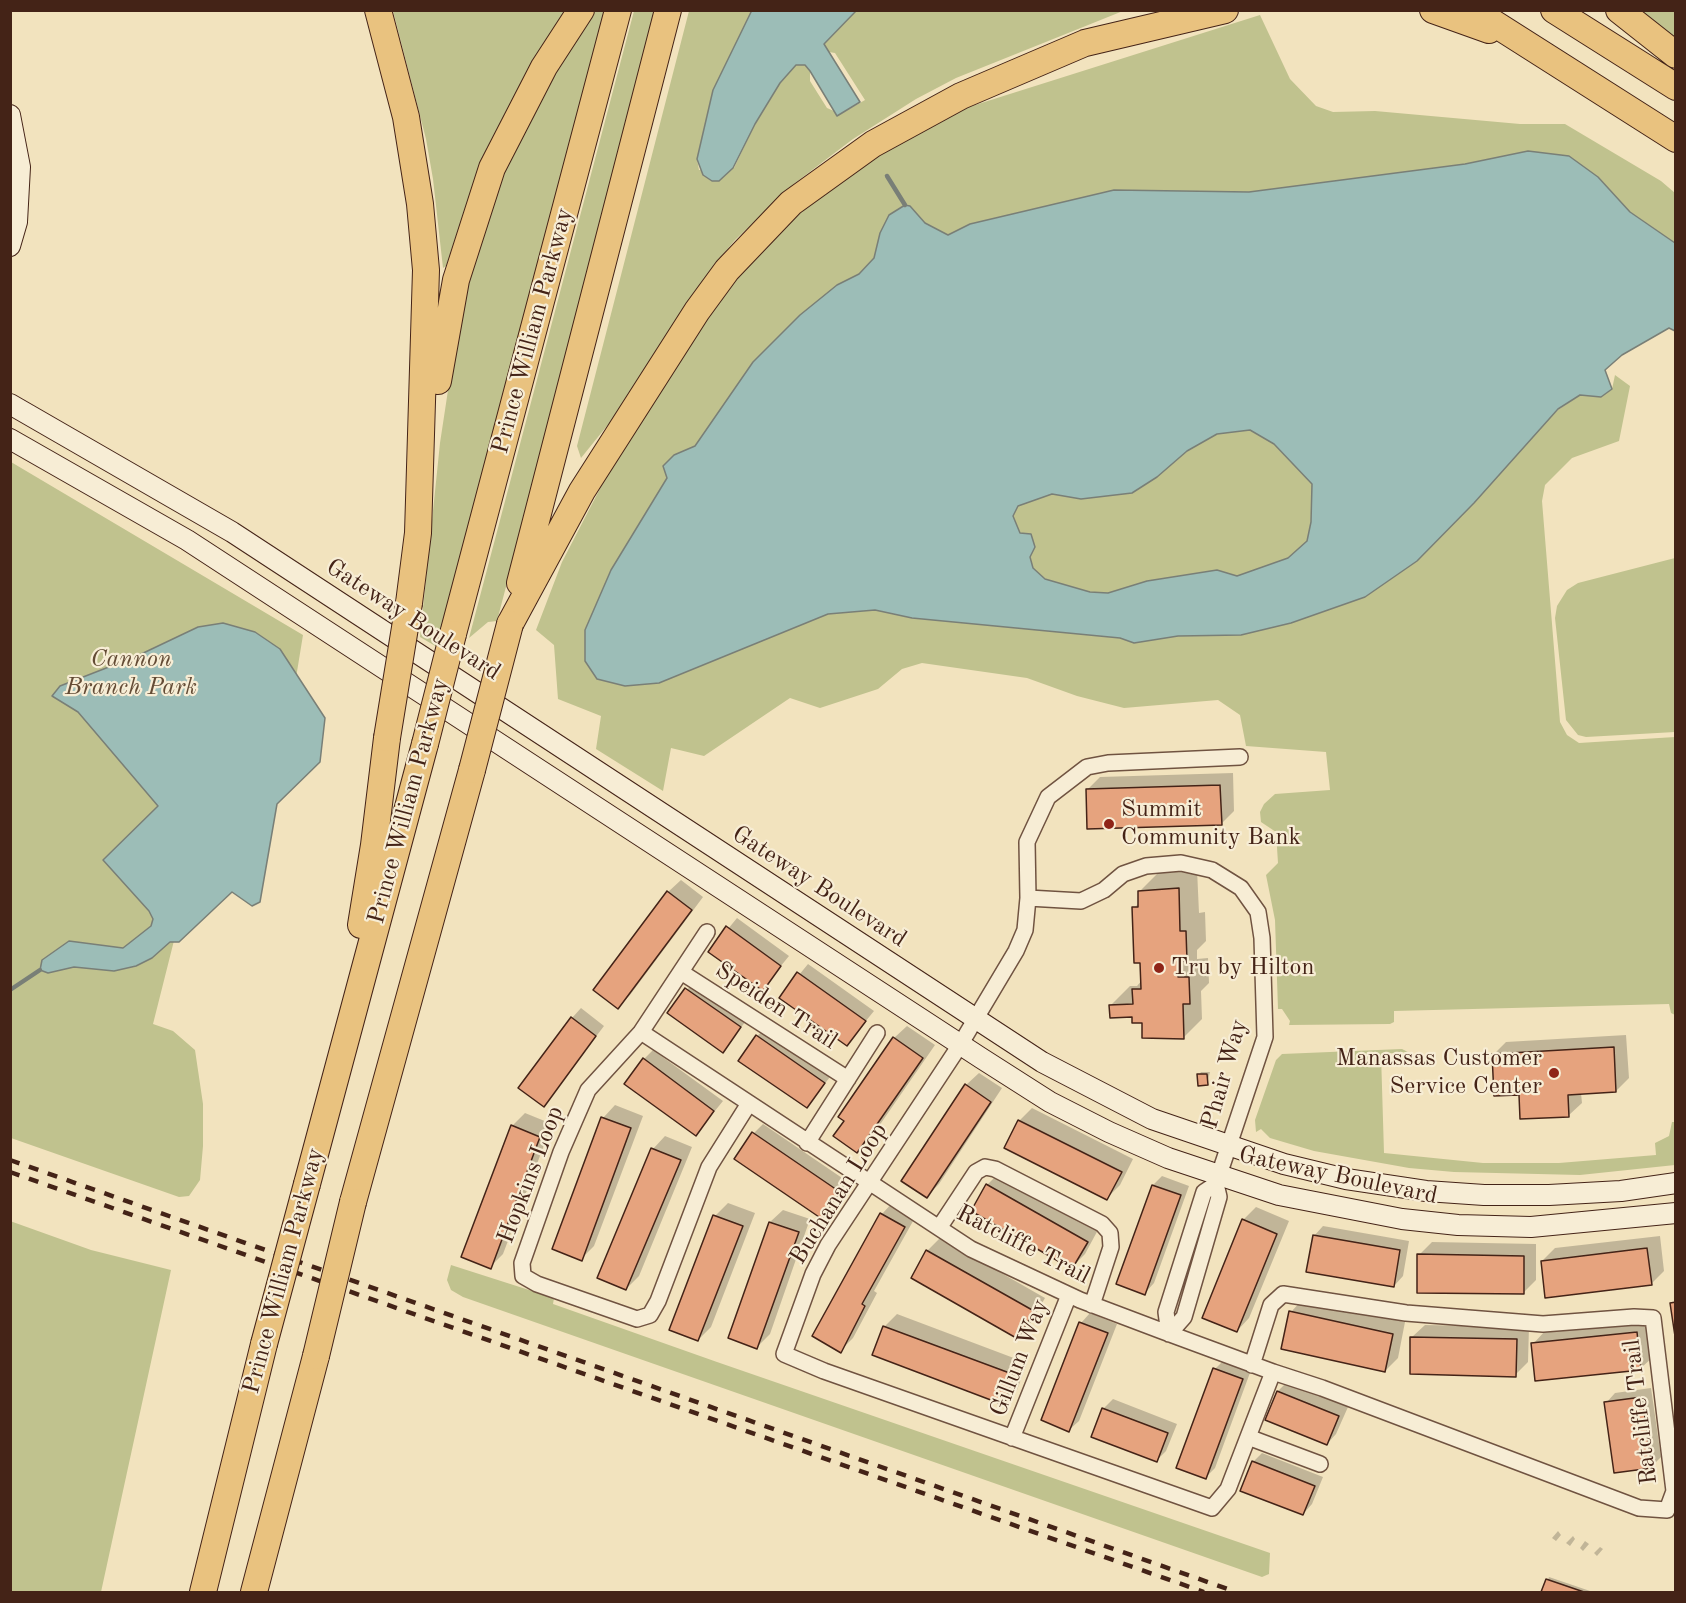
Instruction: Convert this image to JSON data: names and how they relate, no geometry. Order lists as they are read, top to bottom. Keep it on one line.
{"streets":{"highway":["Prince William Parkway"],"street":["Gateway Boulevard","Speiden Trail","Phair Way","Hopkins Loop","Buchanan Loop","Ratcliffe Trail","Gillum Way"]},"crossings":[["Gateway Boulevard","Phair Way"],["Gateway Boulevard","Buchanan Loop"],["Speiden Trail","Hopkins Loop"],["Speiden Trail","Ratcliffe Trail"],["Phair Way","Buchanan Loop"],["Hopkins Loop","Ratcliffe Trail"],["Buchanan Loop","Ratcliffe Trail"],["Buchanan Loop","Gillum Way"],["Ratcliffe Trail","Gillum Way"]],"parks":["Cannon Branch Park"],"places":["Summit Community Bank","Tru by Hilton","Manassas Customer Service Center"]}
